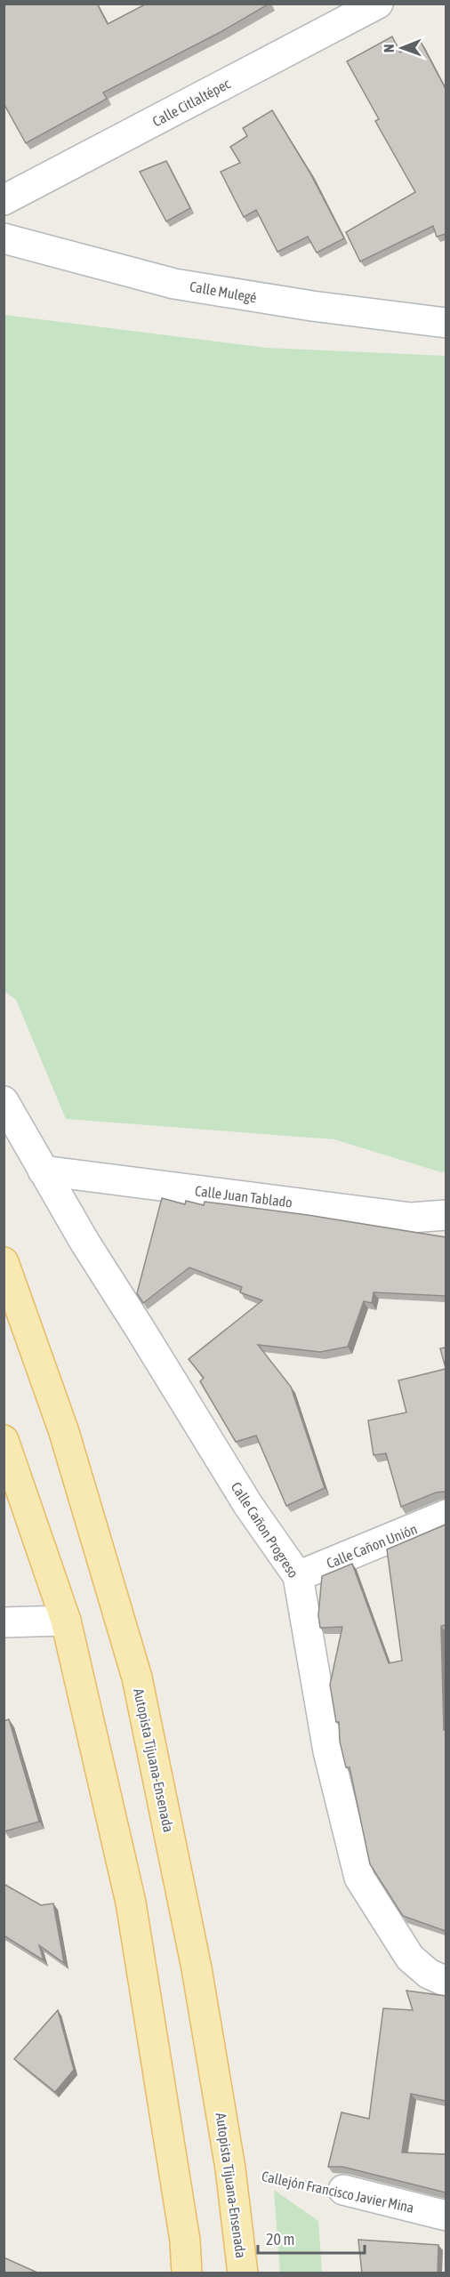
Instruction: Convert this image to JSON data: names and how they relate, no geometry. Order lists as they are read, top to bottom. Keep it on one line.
{"streets":{"main road":["Autopista Tijuana-Ensenada"],"street":["Calle Citlaltépec","Calle Mulegé","Calle Juan Tablado","Calle Cañon Progreso","Calle Cañon Unión","Callejón Francisco Javier Mina"]},"crossings":[["Calle Juan Tablado","Calle Cañon Progreso"],["Calle Cañon Progreso","Calle Cañon Unión"],["Autopista Tijuana-Ensenada","Callejón Francisco Javier Mina"]],"scale_bar":"20 m","north":"left"}
